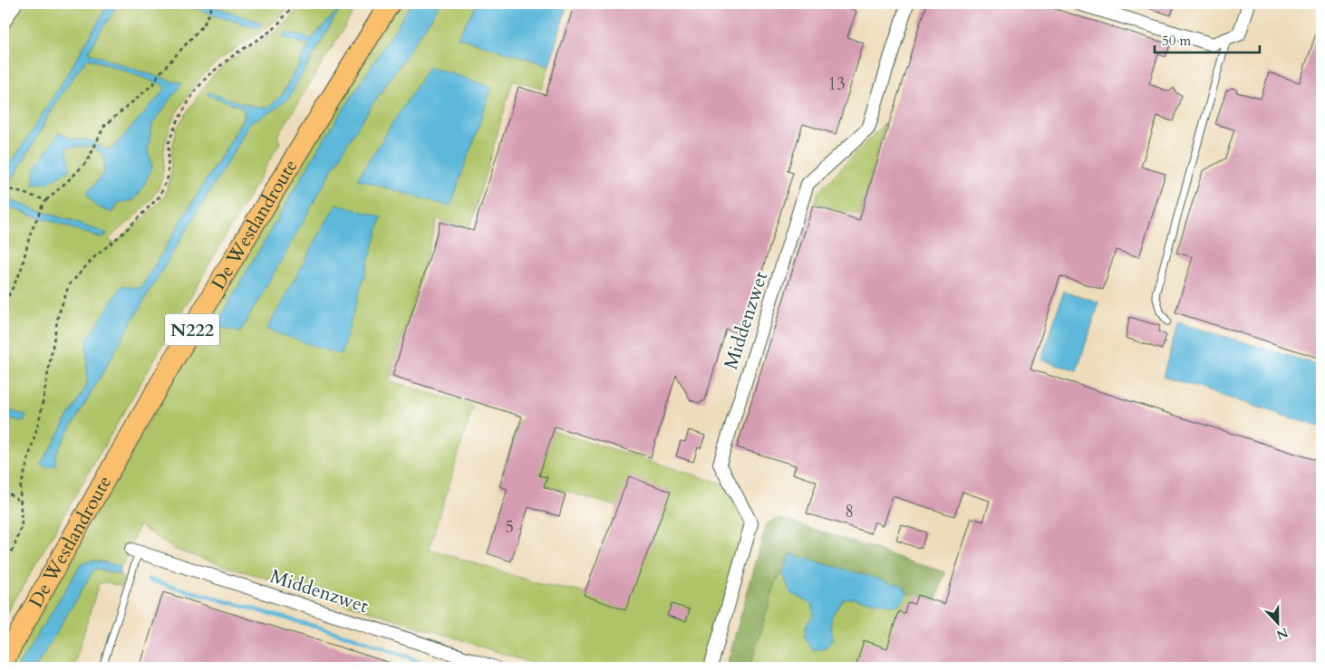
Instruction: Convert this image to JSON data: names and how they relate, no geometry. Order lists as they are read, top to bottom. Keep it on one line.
{"streets":{"main road":["De Westlandroute","N222"],"street":["Middenzwet"]},"house_numbers":["13","8","5"],"scale_bar":"50 m","north":"bottom"}
